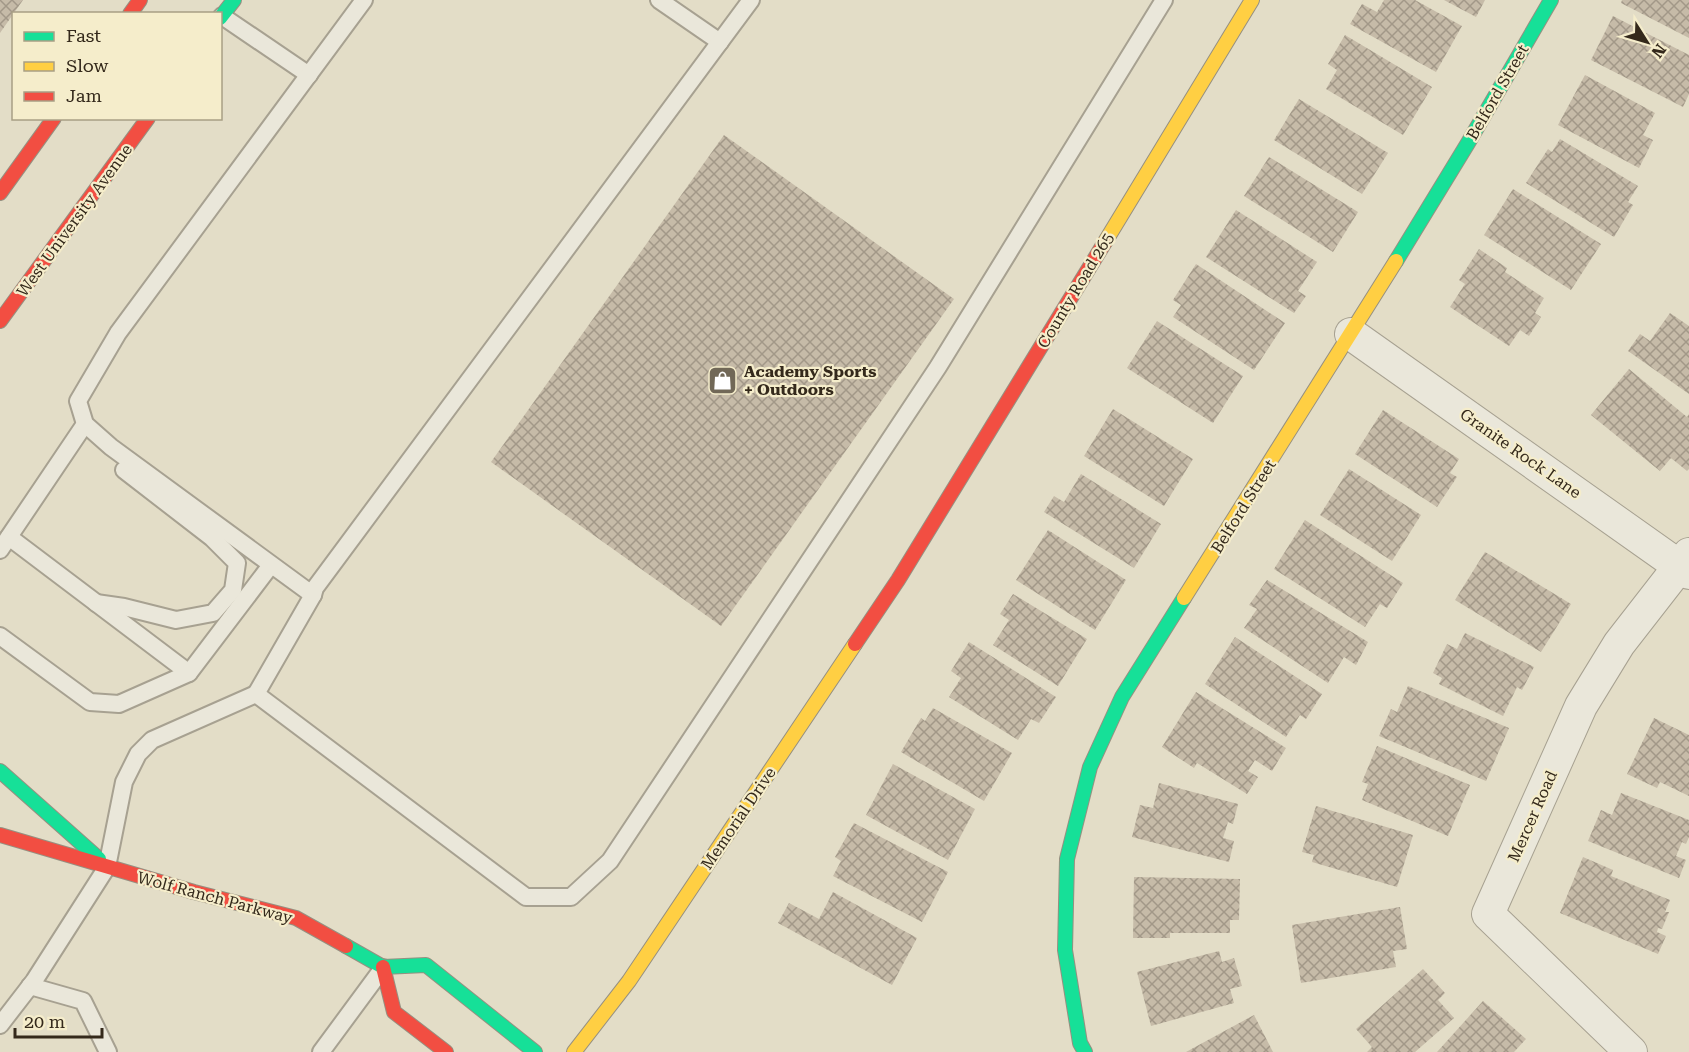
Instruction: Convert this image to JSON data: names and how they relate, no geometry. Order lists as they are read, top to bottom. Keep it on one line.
{"streets":{"street":["Belford Street","West University Avenue","County Road 265","Granite Rock Lane","Mercer Road","Memorial Drive","Wolf Ranch Parkway"]},"crossings":[["Belford Street","Granite Rock Lane"],["County Road 265","Memorial Drive"],["Granite Rock Lane","Mercer Road"]],"places":{"shop":["Academy Sports + Outdoors"]},"legend":["Fast","Slow","Jam"],"scale_bar":"20 m","north":"bottom right"}
